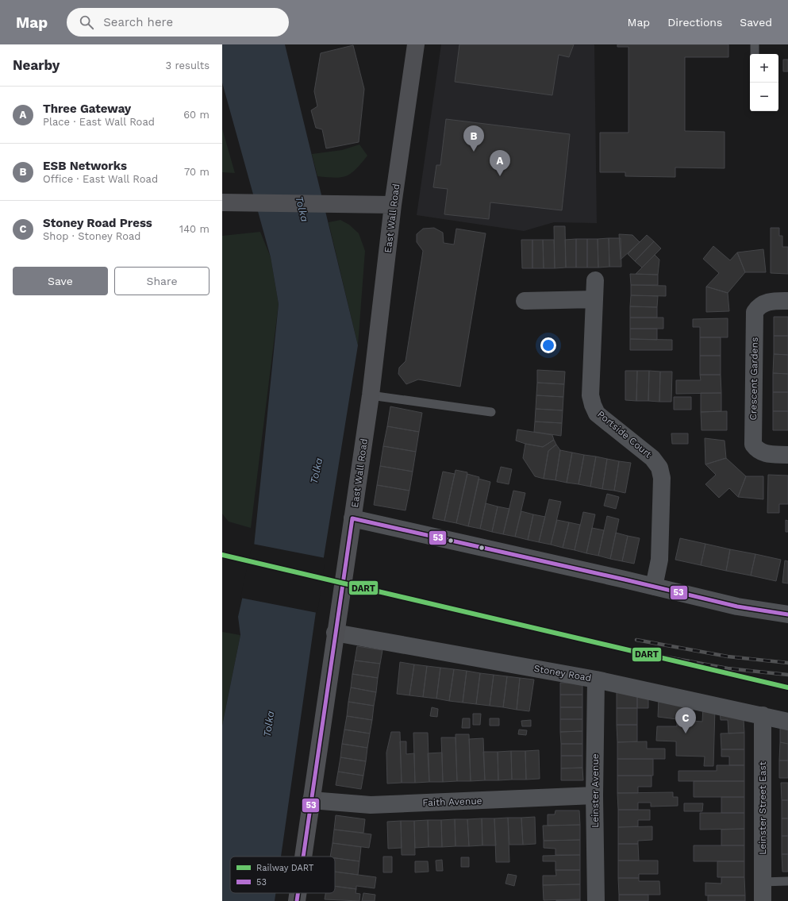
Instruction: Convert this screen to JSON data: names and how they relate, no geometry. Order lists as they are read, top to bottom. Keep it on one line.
{"streets":{"main road":["East Wall Road"],"street":["Crescent Gardens","Portside Court","Stoney Road","Leinster Avenue","Faith Avenue","Leinster Street East"]},"crossings":[["East Wall Road","Stoney Road"],["East Wall Road","Faith Avenue"],["Stoney Road","Leinster Avenue"],["Stoney Road","Leinster Street East"],["Leinster Avenue","Faith Avenue"]],"water":["Tolka"],"lines":["transit line 53","rail line DART"],"legend":["Railway DART","53"],"page":{"header":"Map","search":"Search here","nav":["Map","Directions","Saved"],"heading":["Nearby","3 results"],"map_buttons":["+","−"],"list":[{"mark":"A","name":"Three Gateway","note":"Place · East Wall Road","value":"60 m"},{"mark":"B","name":"ESB Networks","note":"Office · East Wall Road","value":"70 m"},{"mark":"C","name":"Stoney Road Press","note":"Shop · Stoney Road","value":"140 m"}],"pins":["B","A","C"],"buttons":["Save","Share"]}}
